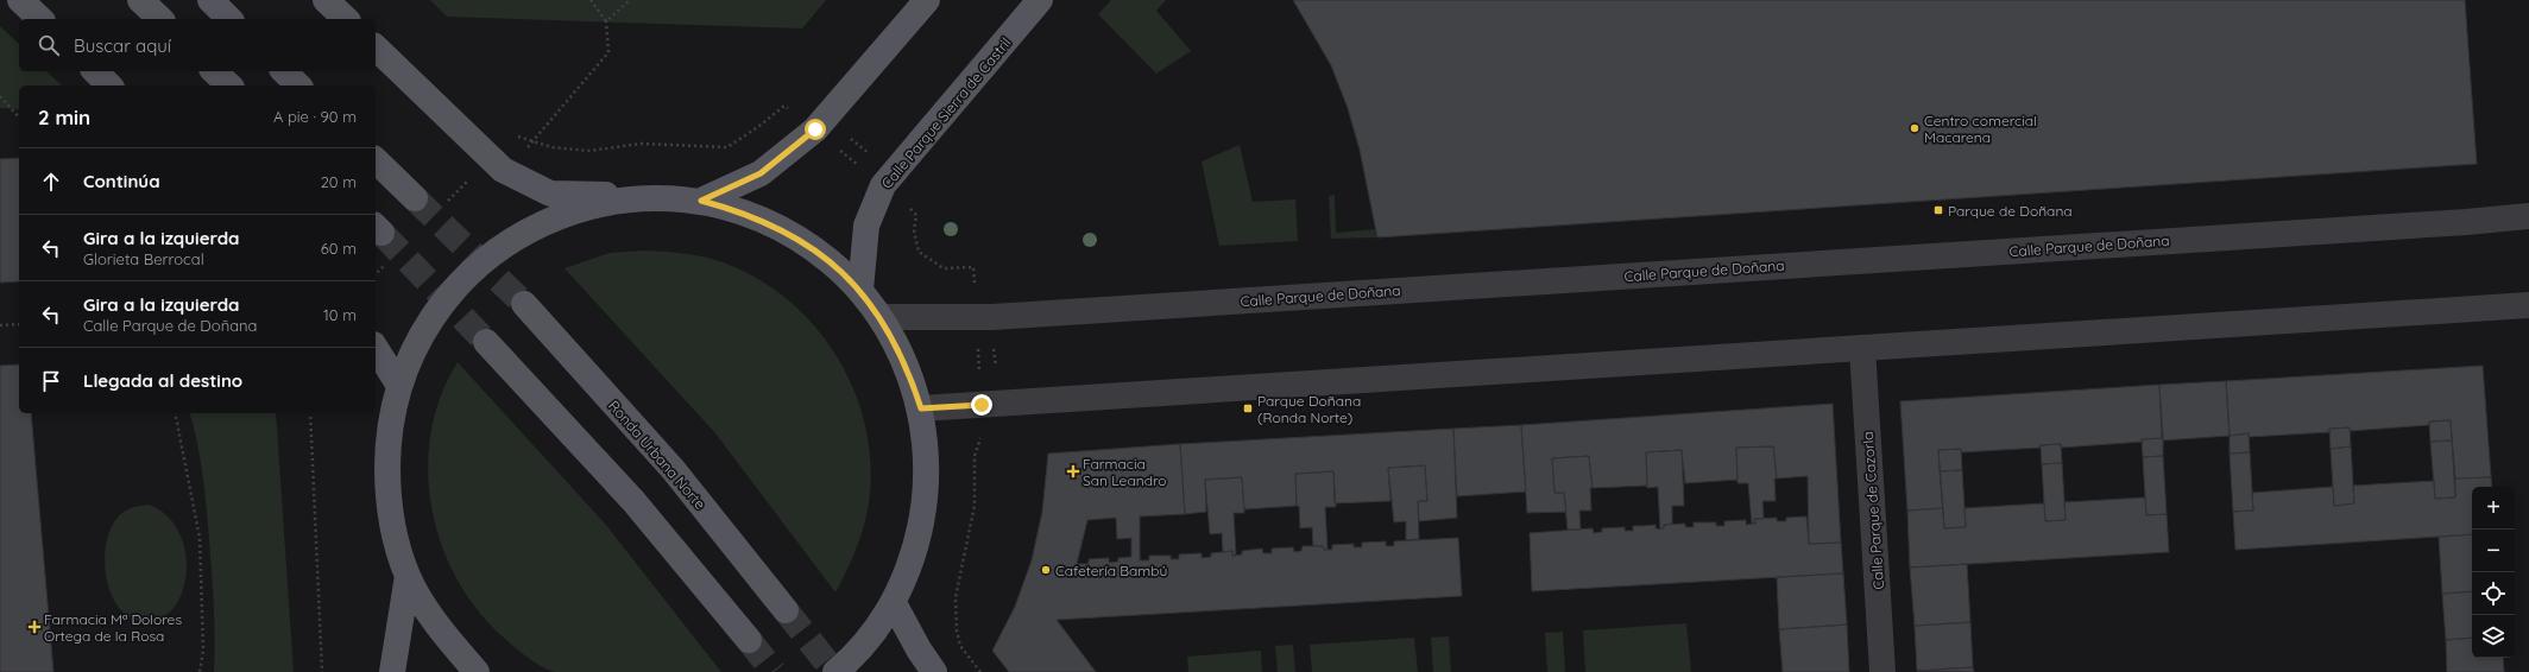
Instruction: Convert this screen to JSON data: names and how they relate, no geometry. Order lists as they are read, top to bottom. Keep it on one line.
{"streets":{"main road":["Calle Parque Sierra de Castril","Ronda Urbana Norte"],"street":["Calle Parque de Doñana","Calle Parque de Cazorla"]},"places":{"other":["Centro comercial Macarena","Cafetería Bambú"],"transit":["Parque de Doñana","Parque Doñana (Ronda Norte)"],"health":["Farmacia San Leandro","Farmacia Mª Dolores Ortega de la Rosa"]},"page":{"search":"Buscar aquí","heading":["2 min","A pie · 90 m"],"list":[["Continúa","20 m"],["Gira a la izquierda","Glorieta Berrocal","60 m"],["Gira a la izquierda","Calle Parque de Doñana","10 m"],"Llegada al destino"],"map_buttons":["+","−"]}}
